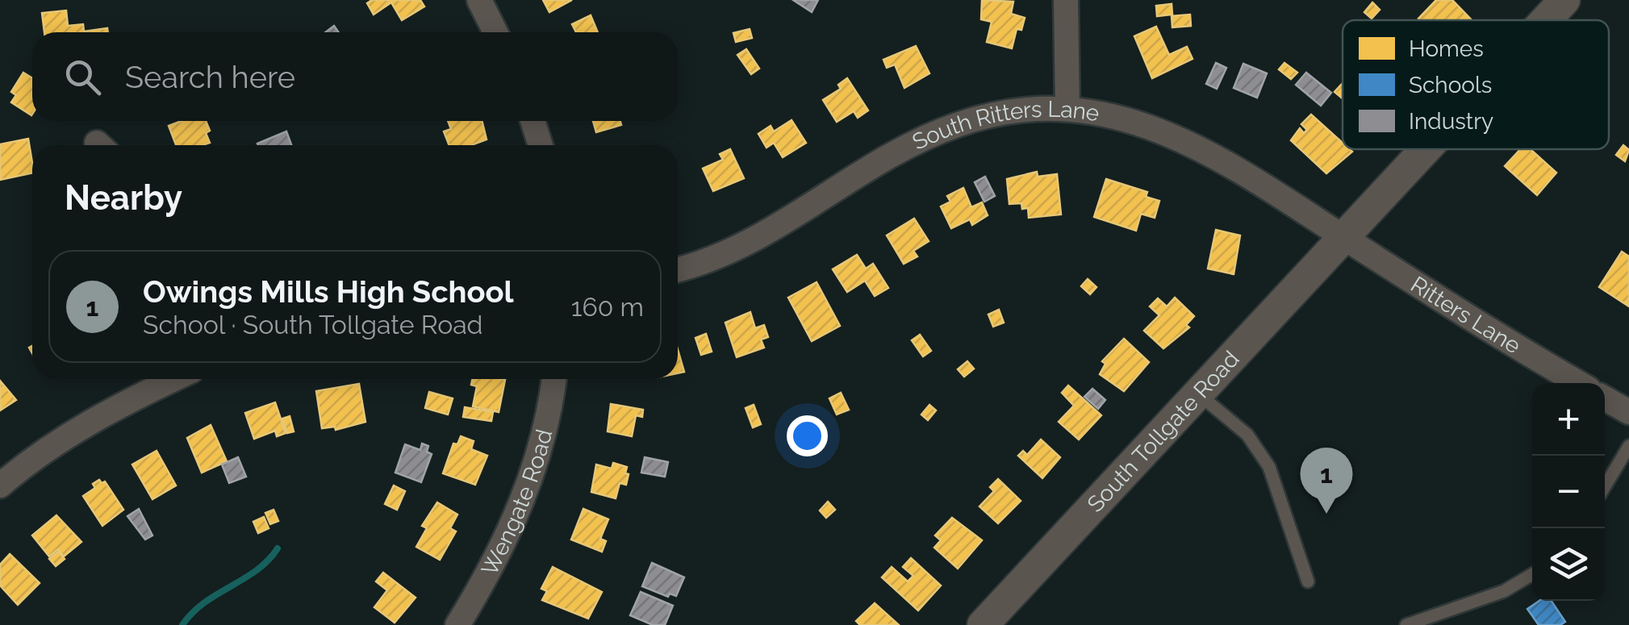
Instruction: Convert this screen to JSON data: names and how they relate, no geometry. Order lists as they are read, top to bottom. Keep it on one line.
{"streets":{"street":["South Ritters Lane","Ritters Lane","South Tollgate Road","Wengate Road"]},"crossings":[["South Ritters Lane","Ritters Lane"],["South Ritters Lane","South Tollgate Road"],["Ritters Lane","South Tollgate Road"]],"legend":["Homes","Schools","Industry"],"page":{"search":"Search here","heading":"Nearby","list":[{"mark":"1","name":"Owings Mills High School","note":"School · South Tollgate Road","value":"160 m"}],"map_buttons":["+","−"],"pins":"1"}}
